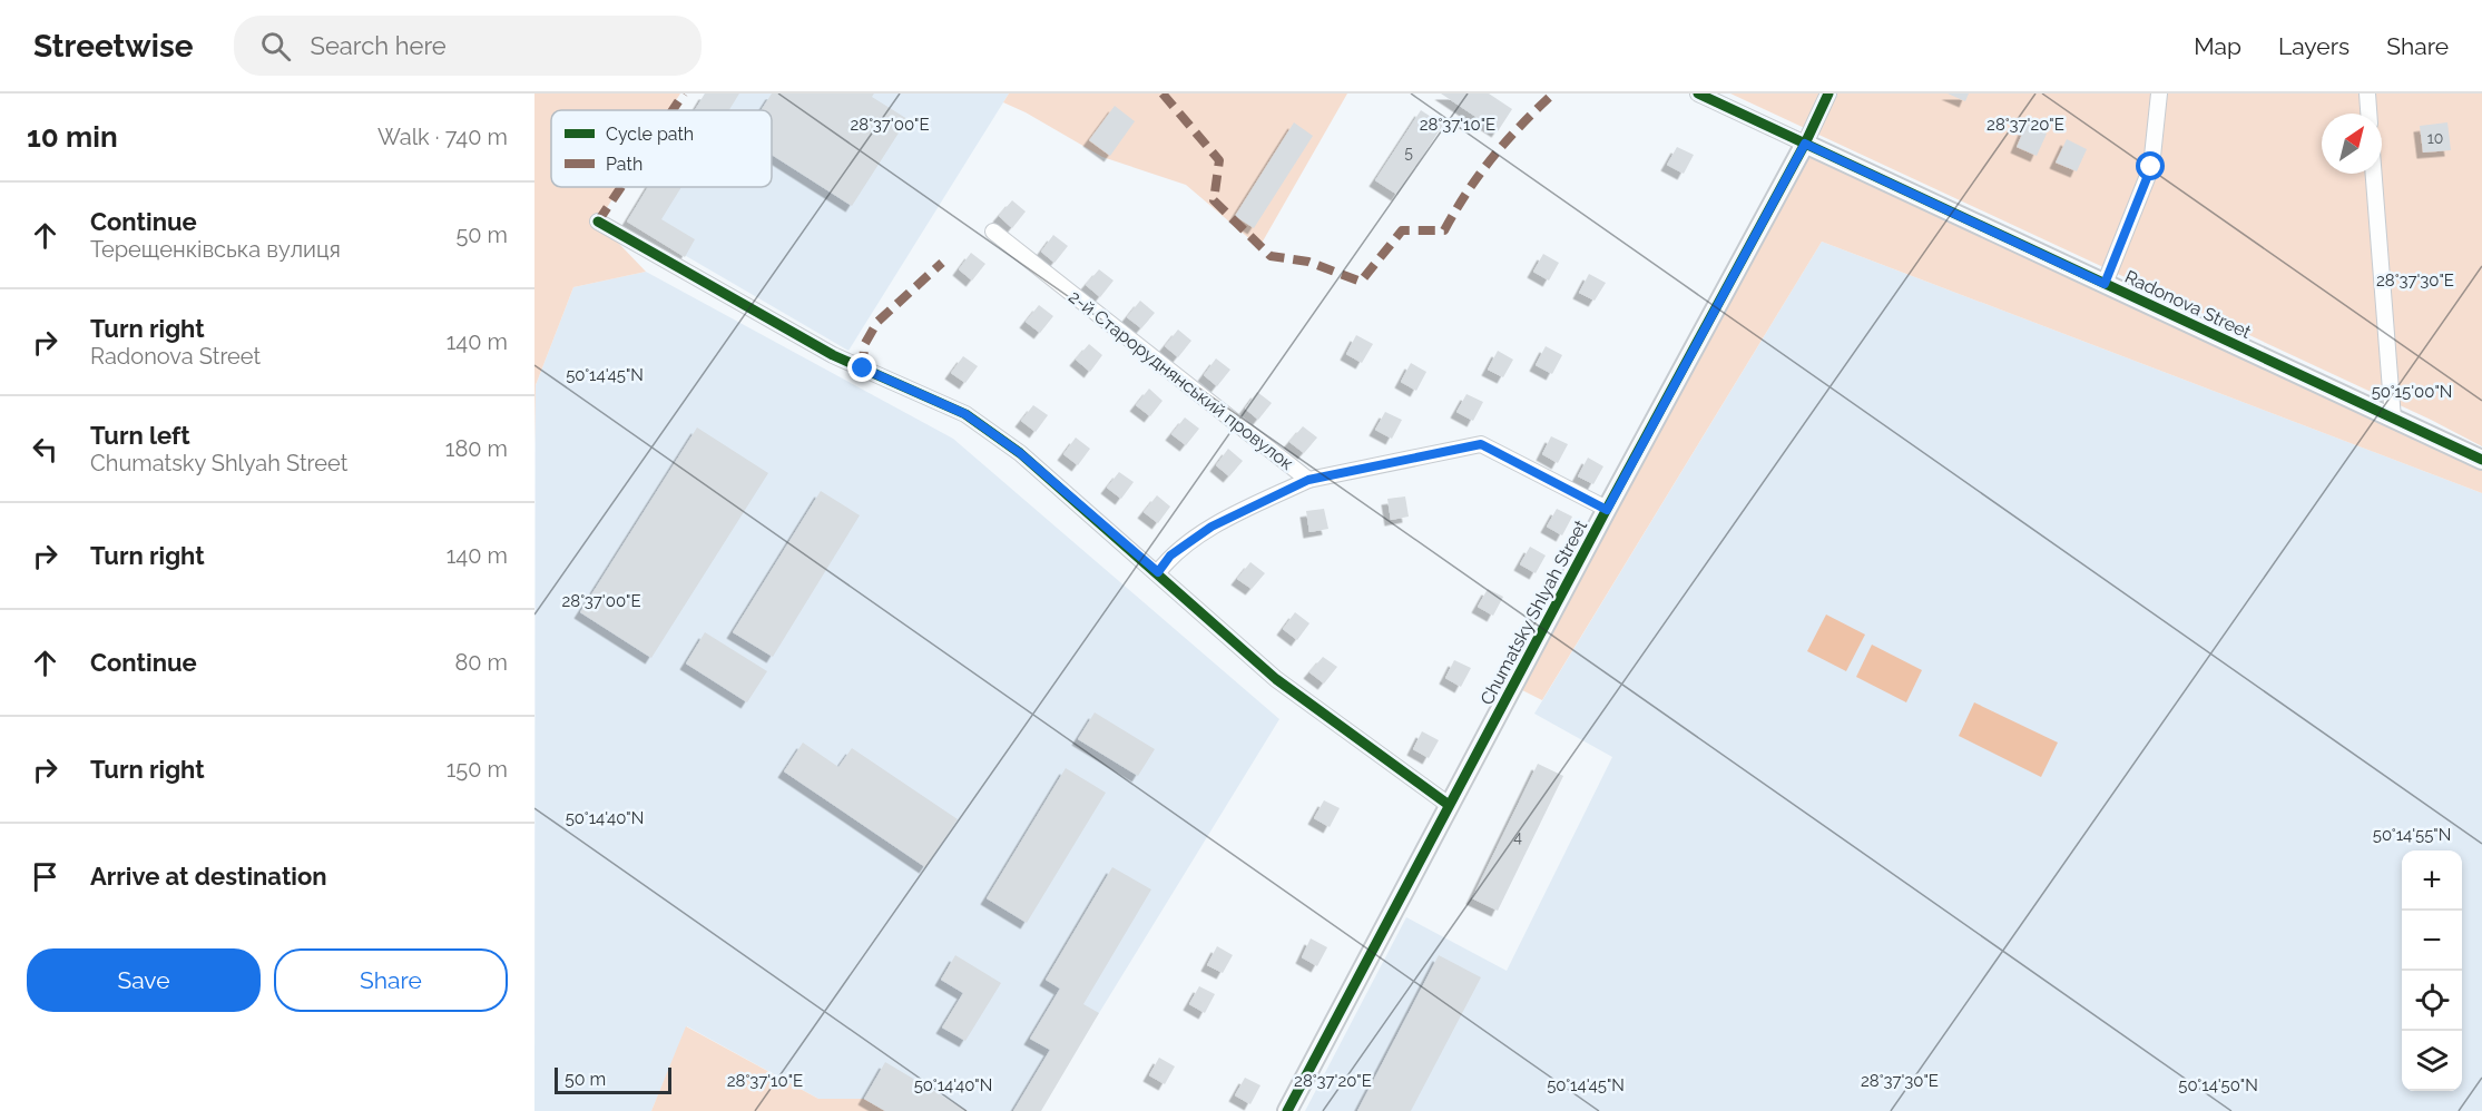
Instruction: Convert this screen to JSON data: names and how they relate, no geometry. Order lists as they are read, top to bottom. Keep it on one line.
{"streets":{"street":["Radonova Street","2-й Староруднянський провулок","Chumatsky Shlyah Street"]},"crossings":[["Radonova Street","Chumatsky Shlyah Street"],["2-й Староруднянський провулок","Chumatsky Shlyah Street"]],"house_numbers":["10","5","4"],"legend":["Cycle path","Path"],"scale_bar":"50 m","north":"top right","page":{"header":"Streetwise","search":"Search here","nav":["Map","Layers","Share"],"heading":["10 min","Walk · 740 m"],"list":[["Continue","Терещенківська вулиця","50 m"],["Turn right","Radonova Street","140 m"],["Turn left","Chumatsky Shlyah Street","180 m"],["Turn right","140 m"],["Continue","80 m"],["Turn right","150 m"],"Arrive at destination"],"map_buttons":["+","−"],"buttons":["Save","Share"],"scale":"50 m"},"coordinates":["28°37'00\"E","28°37'10\"E","28°37'20\"E","28°37'30\"E","50°14'45\"N","50°15'00\"N","50°14'40\"N","50°14'55\"N","50°14'50\"N"]}
